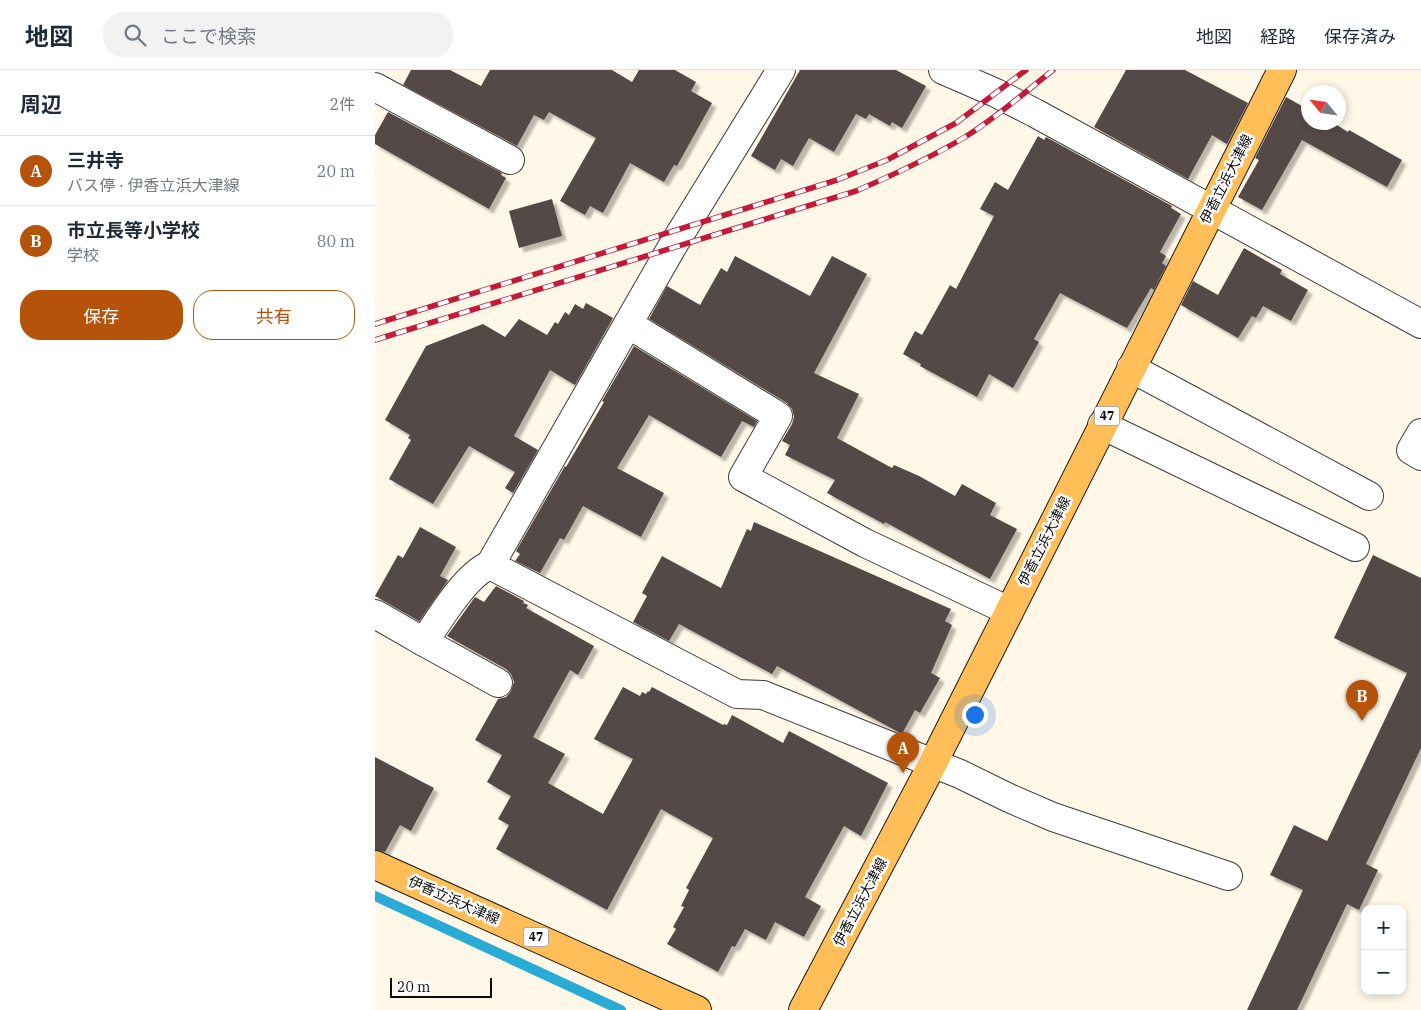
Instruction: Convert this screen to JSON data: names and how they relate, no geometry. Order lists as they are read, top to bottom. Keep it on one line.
{"streets":{"main road":["伊香立浜大津線","47"]},"scale_bar":"20 m","north":"top left","page":{"header":"地図","search":"ここで検索","nav":["地図","経路","保存済み"],"heading":["周辺","2件"],"list":[{"mark":"A","name":"三井寺","note":"バス停 · 伊香立浜大津線","value":"20 m"},{"mark":"B","name":"市立長等小学校","note":"学校","value":"80 m"}],"buttons":["保存","共有"],"pins":["B","A"],"map_buttons":["+","−"],"scale":"20 m"}}
